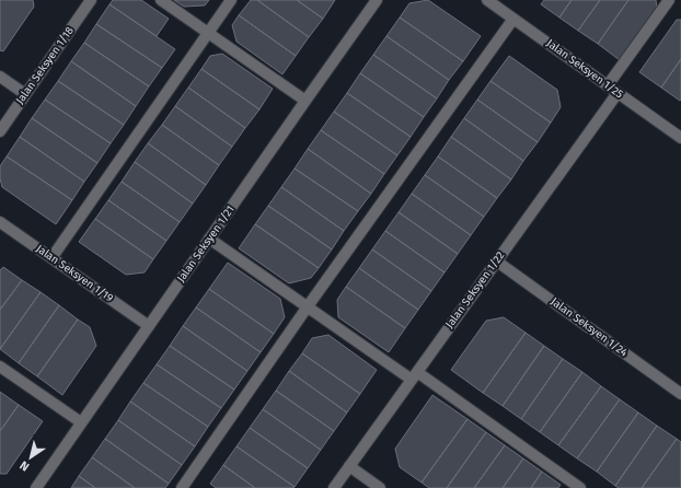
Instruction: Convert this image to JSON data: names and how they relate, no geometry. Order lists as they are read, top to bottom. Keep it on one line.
{"streets":{"street":["Jalan Seksyen 1/18","Jalan Seksyen 1/25","Jalan Seksyen 1/21","Jalan Seksyen 1/19","Jalan Seksyen 1/22","Jalan Seksyen 1/24"]},"crossings":[["Jalan Seksyen 1/25","Jalan Seksyen 1/22"],["Jalan Seksyen 1/21","Jalan Seksyen 1/19"],["Jalan Seksyen 1/22","Jalan Seksyen 1/24"]],"north":"bottom left"}
